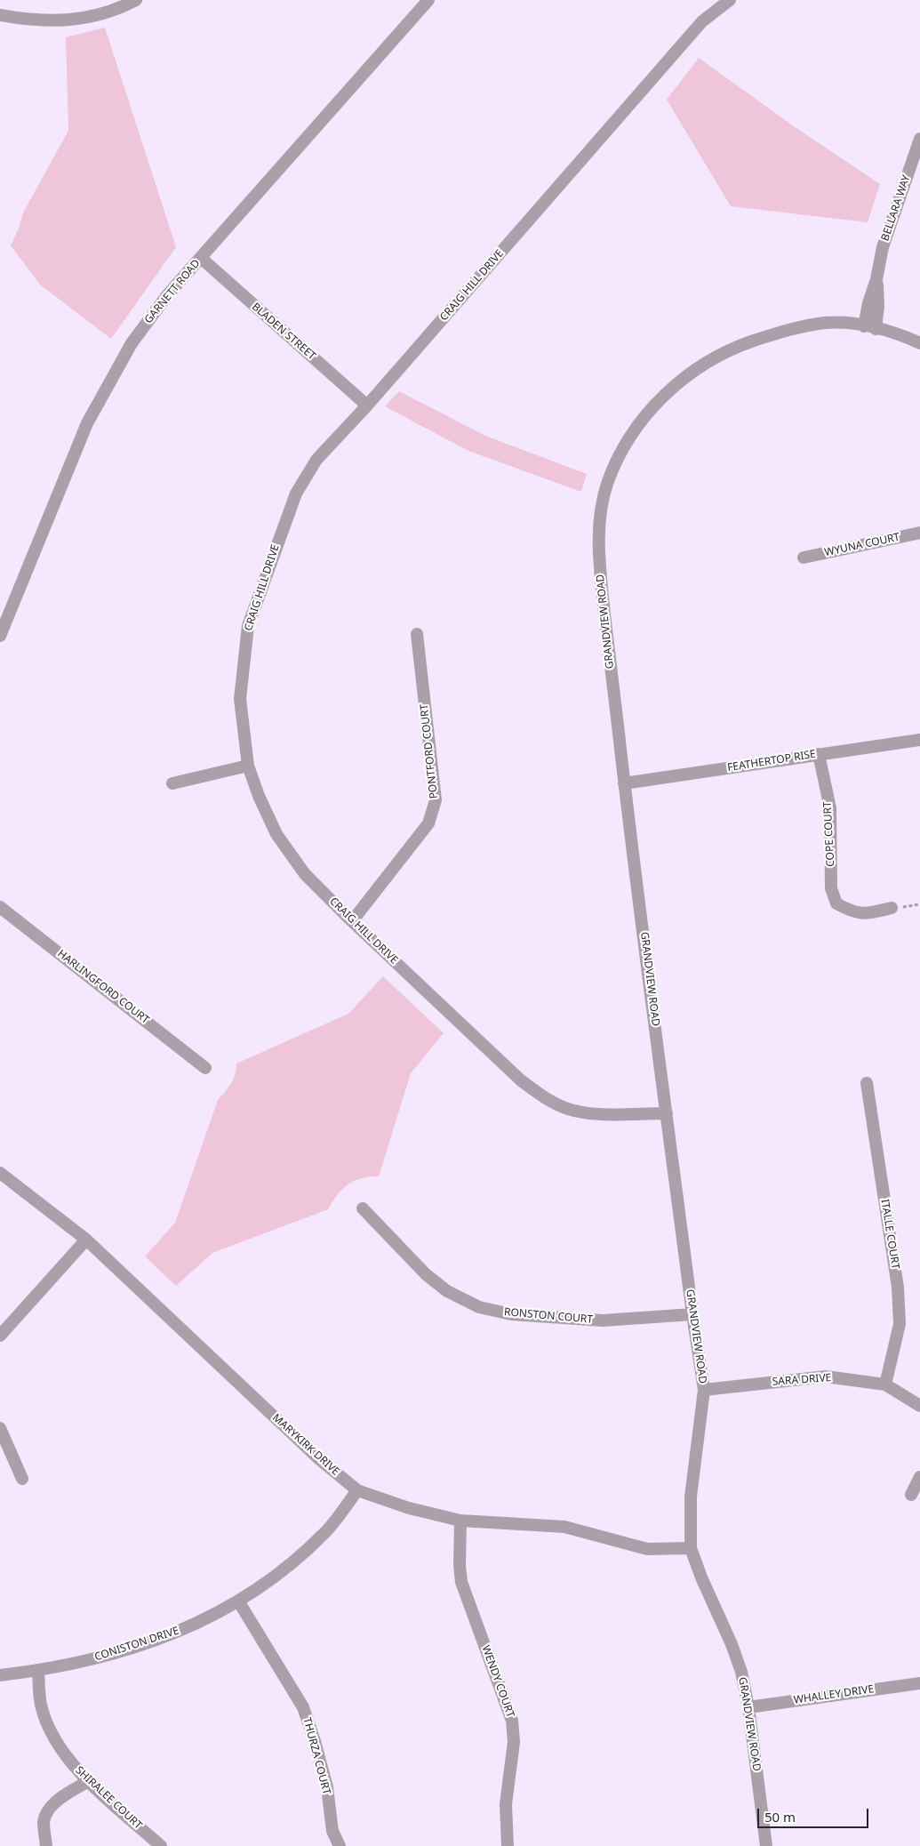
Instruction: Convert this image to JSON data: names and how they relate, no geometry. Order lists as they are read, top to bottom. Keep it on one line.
{"streets":{"street":["BELLARA WAY","CRAIG HILL DRIVE","GARNETT ROAD","BLADEN STREET","WYUNA COURT","GRANDVIEW ROAD","PONTFORD COURT","FEATHERTOP RISE","COPE COURT","HARLINGFORD COURT","ITALLE COURT","RONSTON COURT","SARA DRIVE","MARYKIRK DRIVE","CONISTON DRIVE","WENDY COURT","WHALLEY DRIVE","THURZA COURT","SHIRALEE COURT"]},"crossings":[["BELLARA WAY","GRANDVIEW ROAD"],["CRAIG HILL DRIVE","BLADEN STREET"],["CRAIG HILL DRIVE","GRANDVIEW ROAD"],["CRAIG HILL DRIVE","PONTFORD COURT"],["GARNETT ROAD","BLADEN STREET"],["GRANDVIEW ROAD","FEATHERTOP RISE"],["GRANDVIEW ROAD","RONSTON COURT"],["GRANDVIEW ROAD","SARA DRIVE"],["GRANDVIEW ROAD","MARYKIRK DRIVE"],["GRANDVIEW ROAD","WHALLEY DRIVE"],["FEATHERTOP RISE","COPE COURT"],["ITALLE COURT","SARA DRIVE"],["MARYKIRK DRIVE","CONISTON DRIVE"],["MARYKIRK DRIVE","WENDY COURT"],["CONISTON DRIVE","THURZA COURT"],["CONISTON DRIVE","SHIRALEE COURT"]],"scale_bar":"50 m"}
